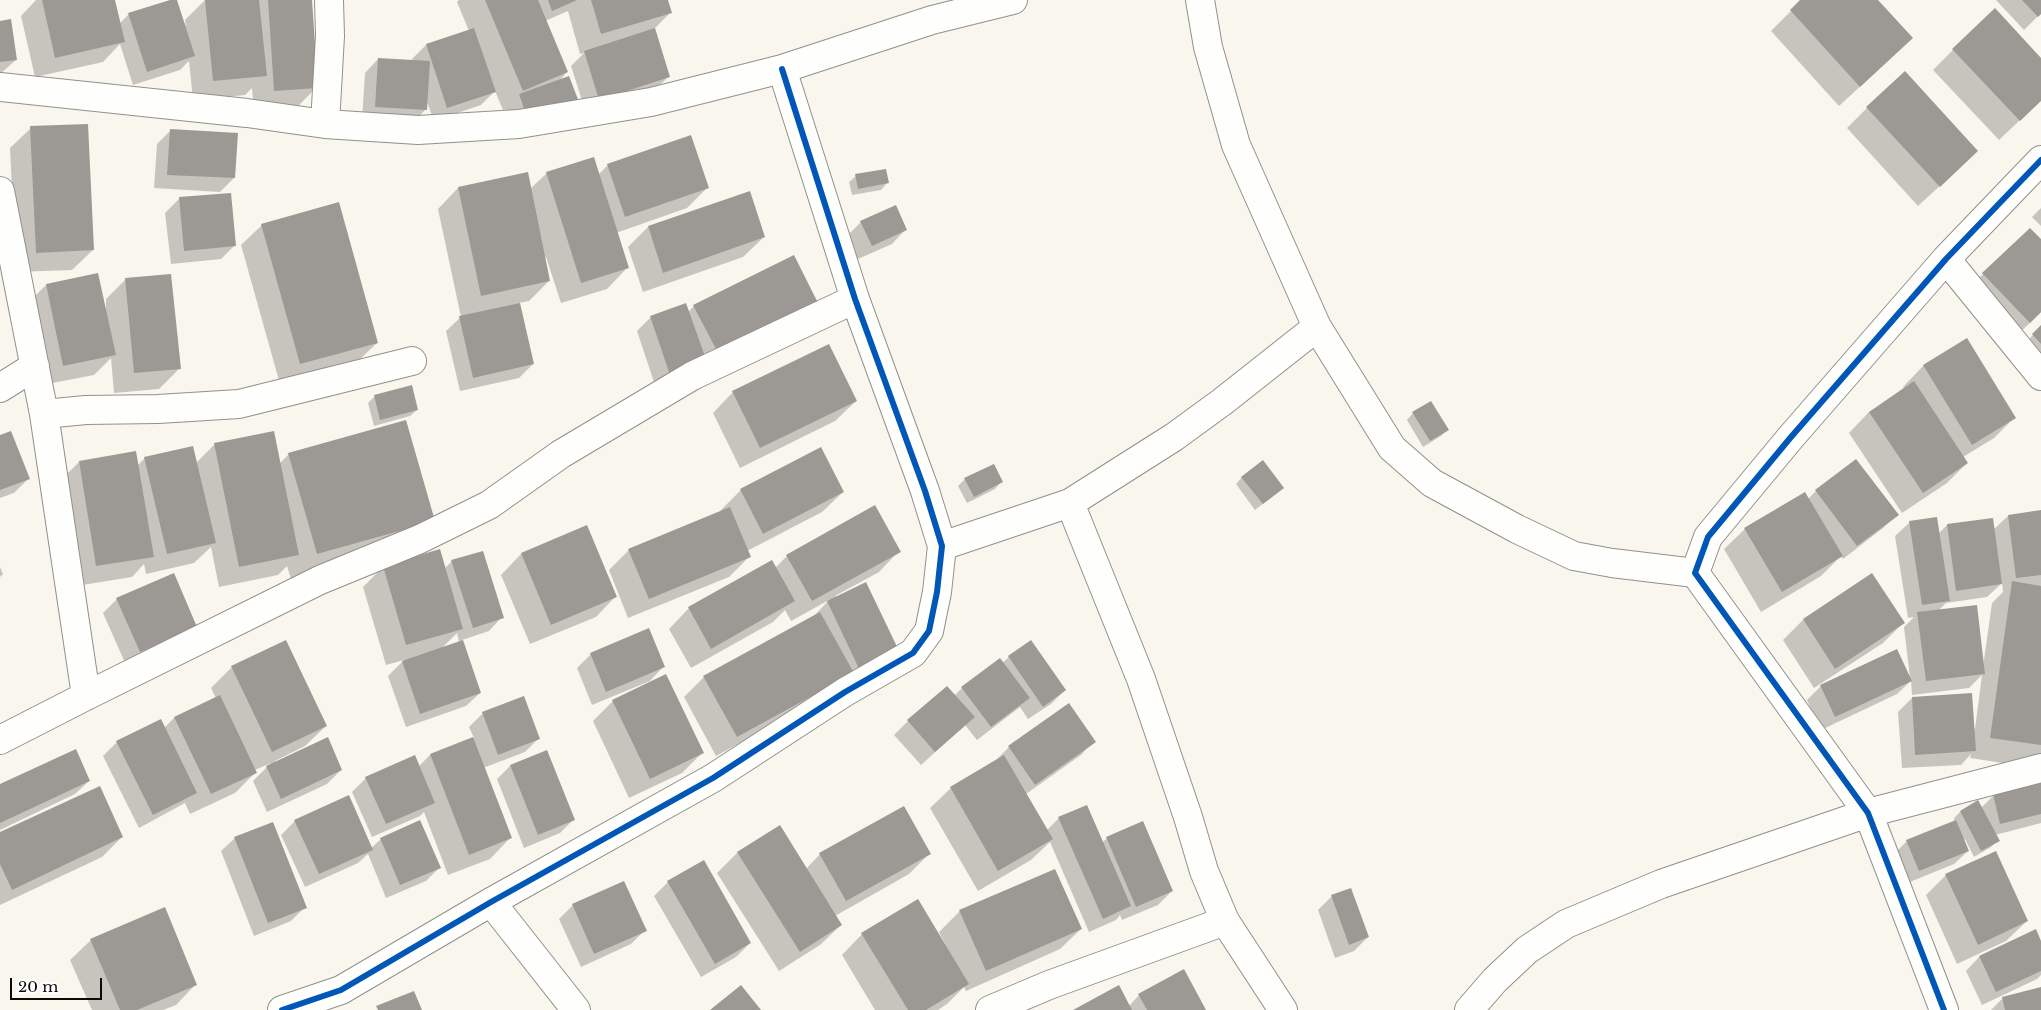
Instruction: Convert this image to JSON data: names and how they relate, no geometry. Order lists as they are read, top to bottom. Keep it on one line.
{"scale_bar":"20 m"}
